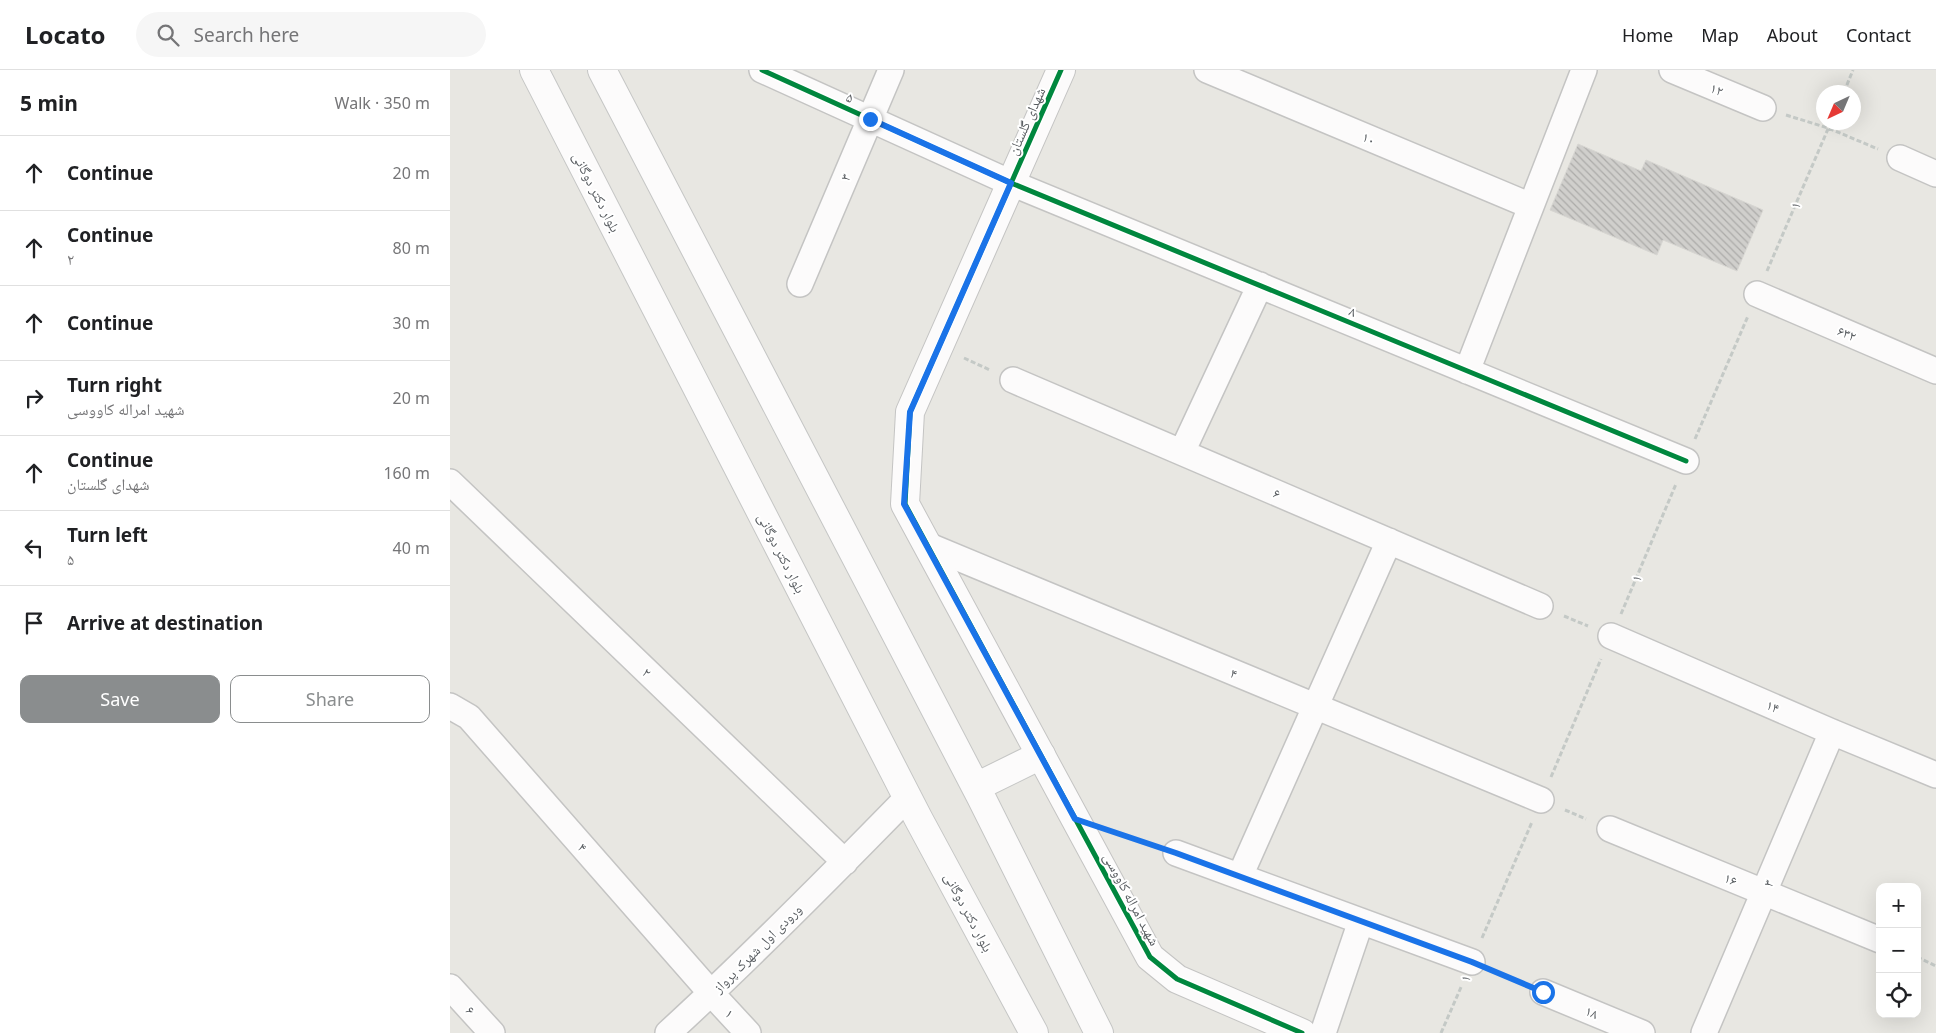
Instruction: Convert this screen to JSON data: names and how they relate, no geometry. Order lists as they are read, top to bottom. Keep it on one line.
{"streets":{"main road":["شهدای گلستان","بلوار دکتر دوگانی","شهید امراله کاووسی"],"street":["۱۲","۵","۱۰","۳","۱","۸","۶۳۲","۶","۲","۴","۱۴","۱۶","ورودی اول شهرک پرواز","۱۸"]},"crossings":[["۵","شهدای گلستان"],["۵","۳"],["۵","۸"],["شهدای گلستان","۸"],["شهدای گلستان","۴"],["شهدای گلستان","شهید امراله کاووسی"],["۳","۱۴"],["۳","۱۶"],["بلوار دکتر دوگانی","ورودی اول شهرک پرواز"],["۱","۸"],["۱","۶۳۲"],["۱","۴"],["۱","۱۴"],["۱","ورودی اول شهرک پرواز"],["۲","ورودی اول شهرک پرواز"],["۴","ورودی اول شهرک پرواز"]],"north":"bottom left","page":{"header":"Locato","search":"Search here","nav":["Home","Map","About","Contact"],"heading":["5 min","Walk · 350 m"],"list":[["Continue","20 m"],["Continue","۲","80 m"],["Continue","30 m"],["Turn right","شهید امراله کاووسی","20 m"],["Continue","شهدای گلستان","160 m"],["Turn left","۵","40 m"],"Arrive at destination"],"buttons":["Save","Share"],"map_buttons":["+","−"]}}
